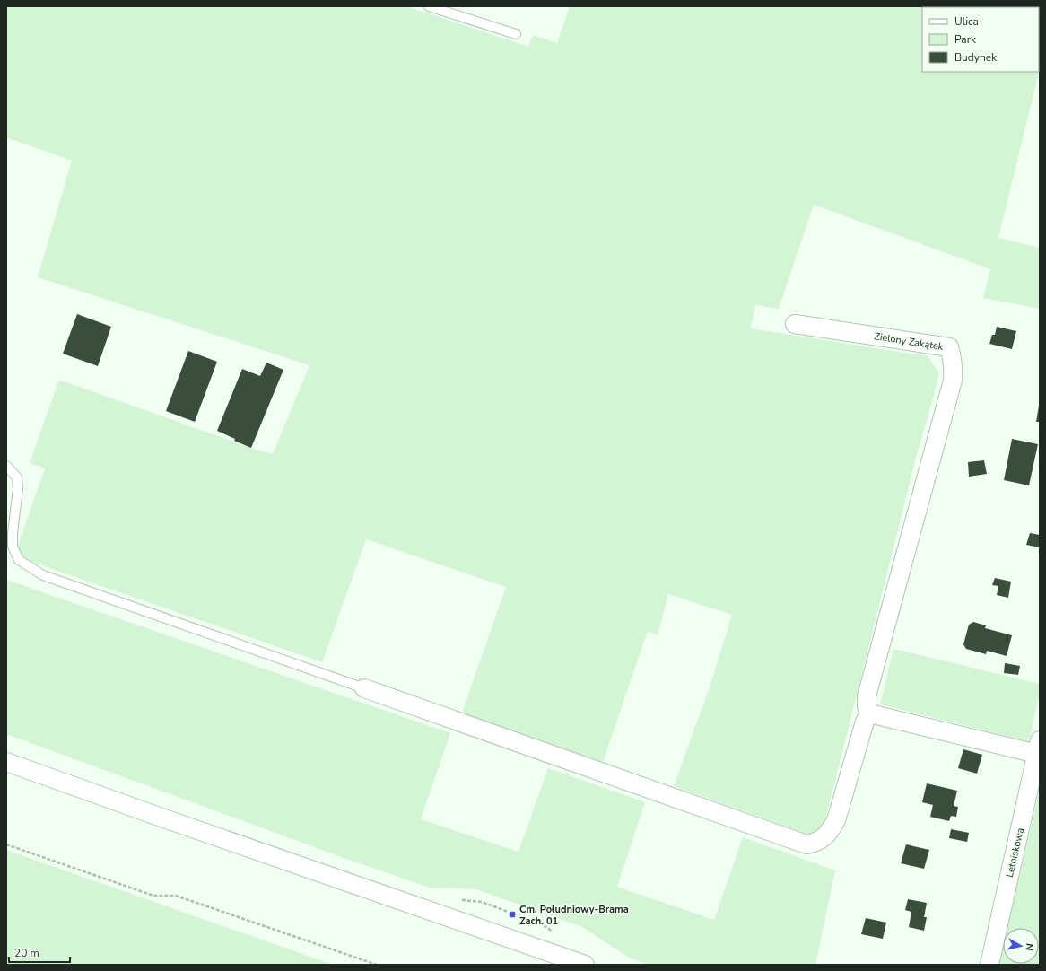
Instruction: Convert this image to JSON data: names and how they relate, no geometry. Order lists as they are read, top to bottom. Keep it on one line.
{"streets":{"street":["Zielony Zakątek","Letniskowa"]},"places":{"transit":["Cm. Południowy-Brama Zach. 01"]},"legend":["Ulica","Park","Budynek"],"scale_bar":"20 m","north":"right"}
